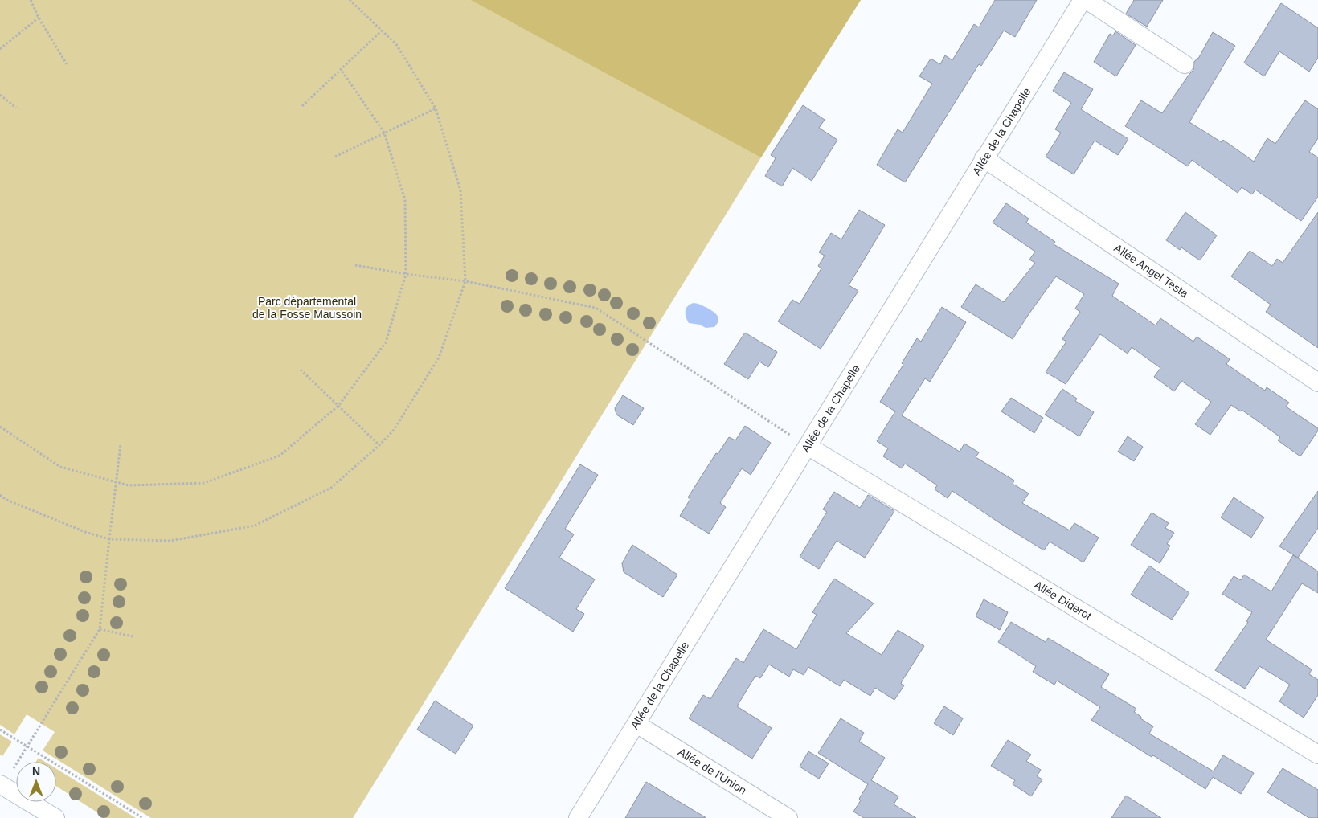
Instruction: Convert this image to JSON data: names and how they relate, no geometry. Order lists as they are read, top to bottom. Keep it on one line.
{"streets":{"street":["Allée de la Chapelle","Allée Angel Testa","Allée Diderot","Allée de l'Union"]},"crossings":[["Allée de la Chapelle","Allée Angel Testa"],["Allée de la Chapelle","Allée Diderot"],["Allée de la Chapelle","Allée de l'Union"]],"parks":["Parc départemental de la Fosse Maussoin"],"north":"top"}
